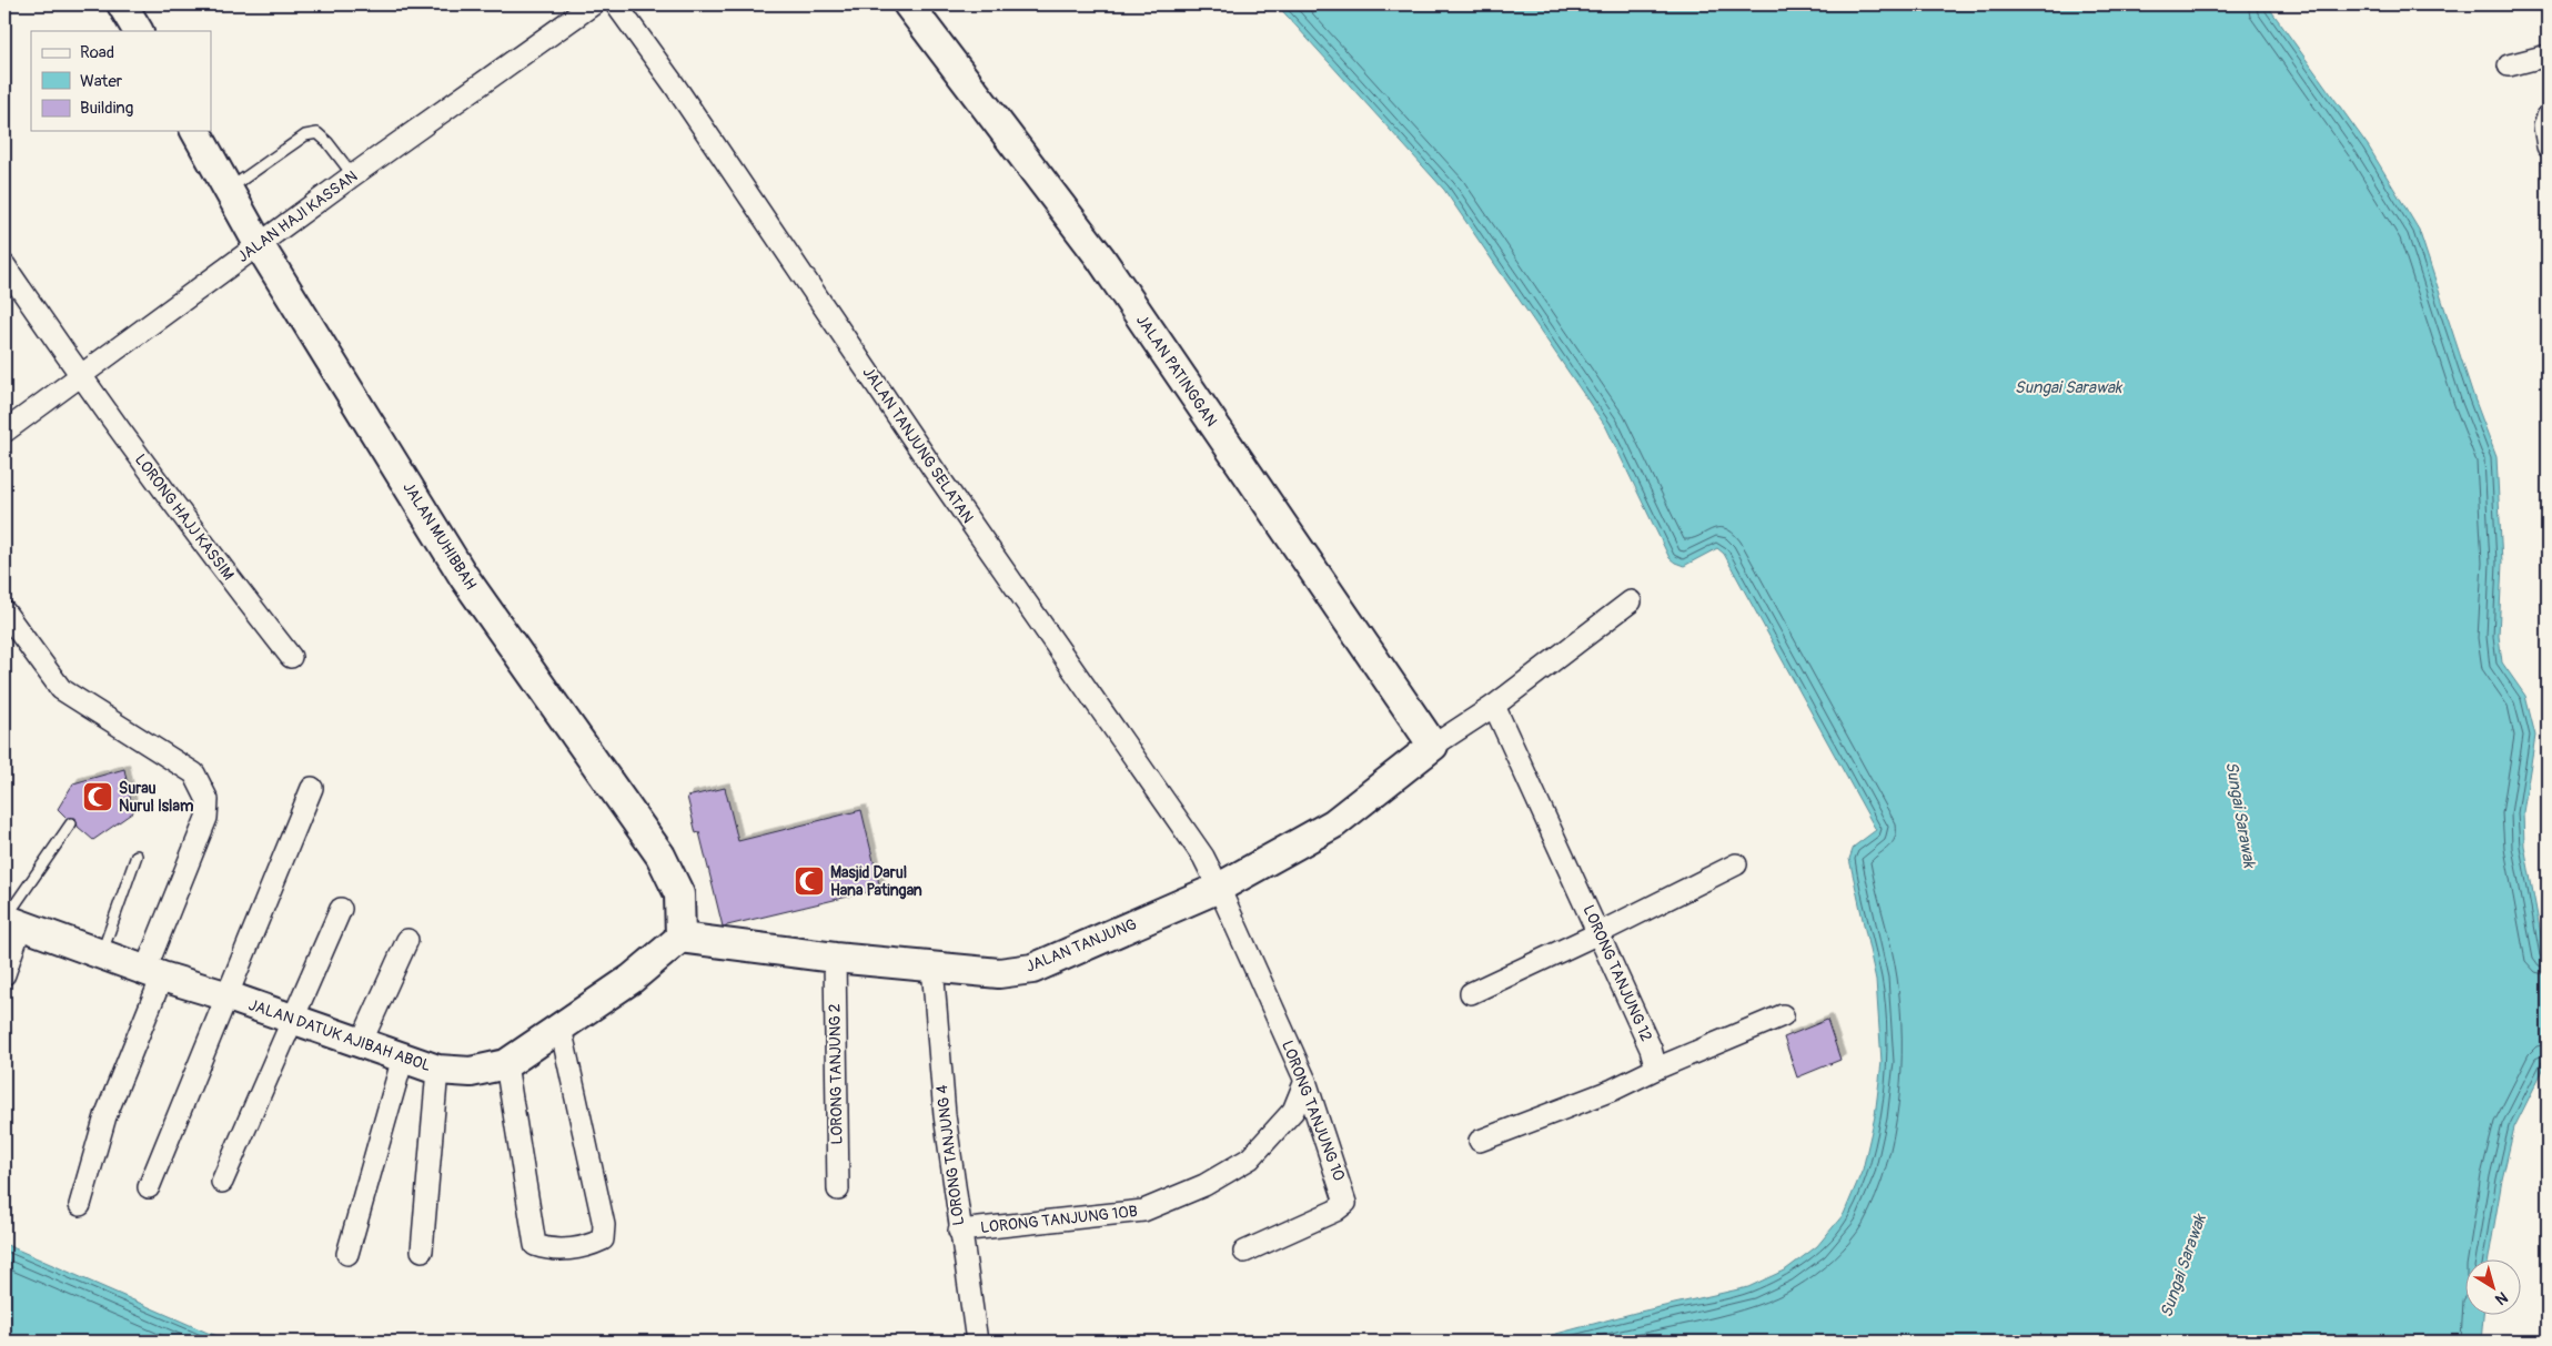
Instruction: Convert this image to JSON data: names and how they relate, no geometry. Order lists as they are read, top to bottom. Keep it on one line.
{"streets":{"main road":["JALAN PATINGGAN","JALAN MUHIBBAH","JALAN TANJUNG","JALAN DATUK AJIBAH ABOL"],"street":["JALAN HAJI KASSAN","JALAN TANJUNG SELATAN","LORONG HAJJ KASSIM","LORONG TANJUNG 12","LORONG TANJUNG 2","LORONG TANJUNG 10","LORONG TANJUNG 4","LORONG TANJUNG 10B"]},"crossings":[["JALAN HAJI KASSAN","LORONG HAJJ KASSIM"],["JALAN HAJI KASSAN","JALAN MUHIBBAH"],["JALAN PATINGGAN","JALAN TANJUNG"],["JALAN TANJUNG SELATAN","JALAN TANJUNG"],["JALAN TANJUNG SELATAN","LORONG TANJUNG 10"],["JALAN MUHIBBAH","JALAN TANJUNG"],["JALAN MUHIBBAH","JALAN DATUK AJIBAH ABOL"],["JALAN TANJUNG","JALAN DATUK AJIBAH ABOL"],["JALAN TANJUNG","LORONG TANJUNG 2"],["JALAN TANJUNG","LORONG TANJUNG 10"],["JALAN TANJUNG","LORONG TANJUNG 4"],["LORONG TANJUNG 10","LORONG TANJUNG 10B"],["LORONG TANJUNG 4","LORONG TANJUNG 10B"]],"water":["Sungai Sarawak"],"places":{"mosque":["Surau Nurul Islam","Masjid Darul Hana Patingan"]},"legend":["Road","Water","Building"],"north":"bottom right"}
